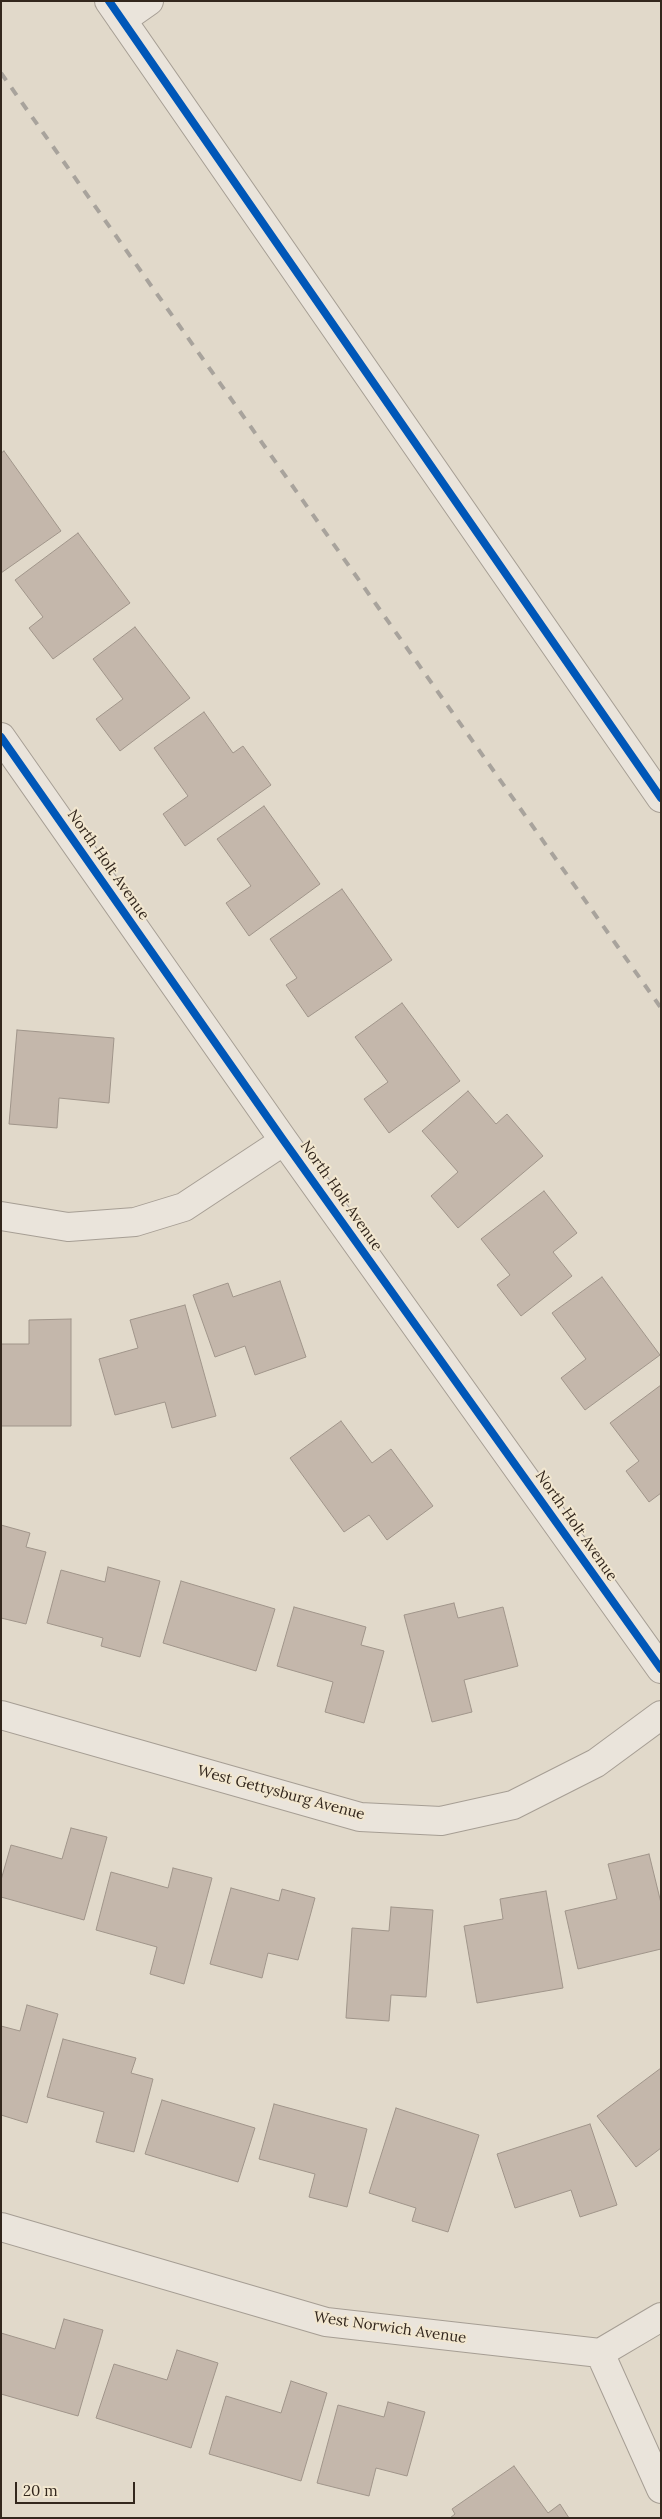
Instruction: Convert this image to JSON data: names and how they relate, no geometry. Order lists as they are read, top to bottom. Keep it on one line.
{"streets":{"street":["North Holt Avenue","West Gettysburg Avenue","West Norwich Avenue"]},"scale_bar":"20 m"}
